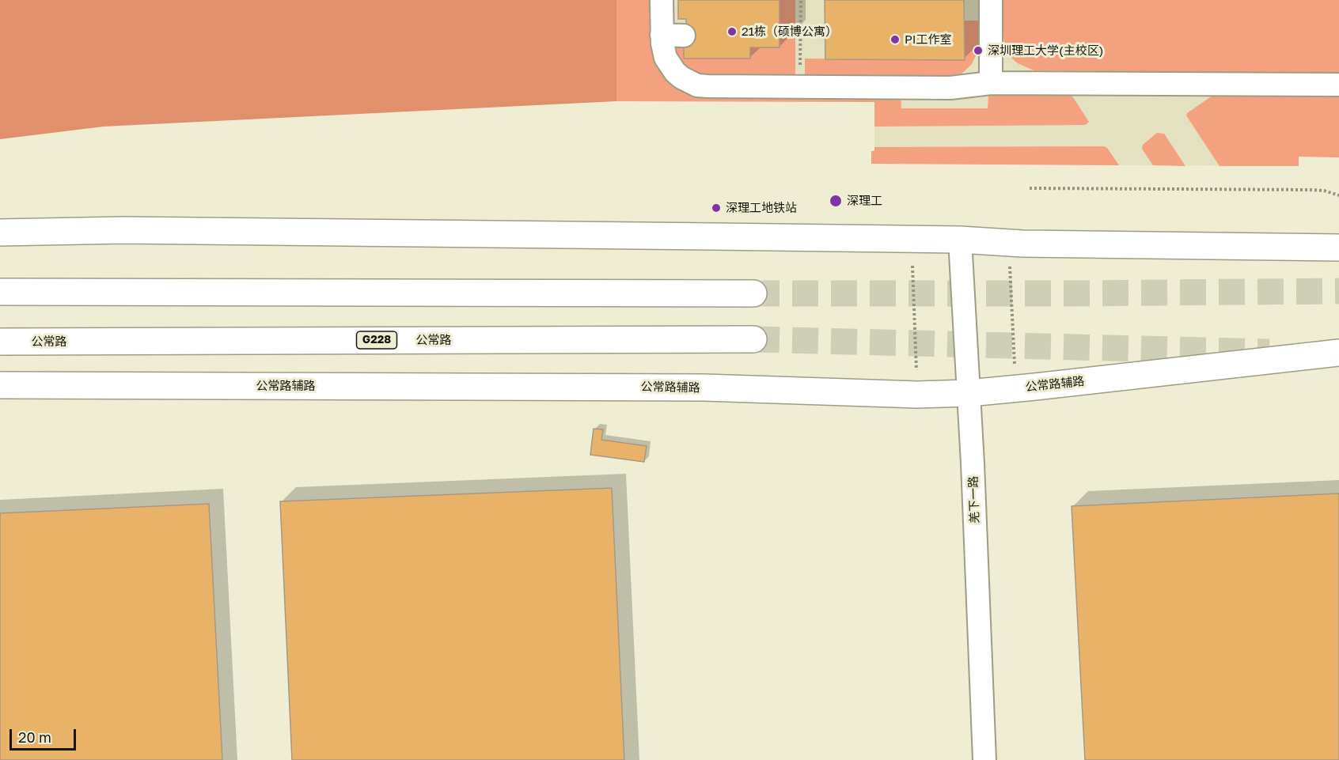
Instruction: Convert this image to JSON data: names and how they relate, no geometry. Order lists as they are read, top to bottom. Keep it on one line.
{"streets":{"main road":["G228","公常路","公常路辅路"],"street":["羌下一路"]},"crossings":[["公常路辅路","羌下一路"]],"places":["21栋（硕博公寓）","PI工作室","深圳理工大学(主校区)","深理工","深理工地铁站"],"scale_bar":"20 m"}
